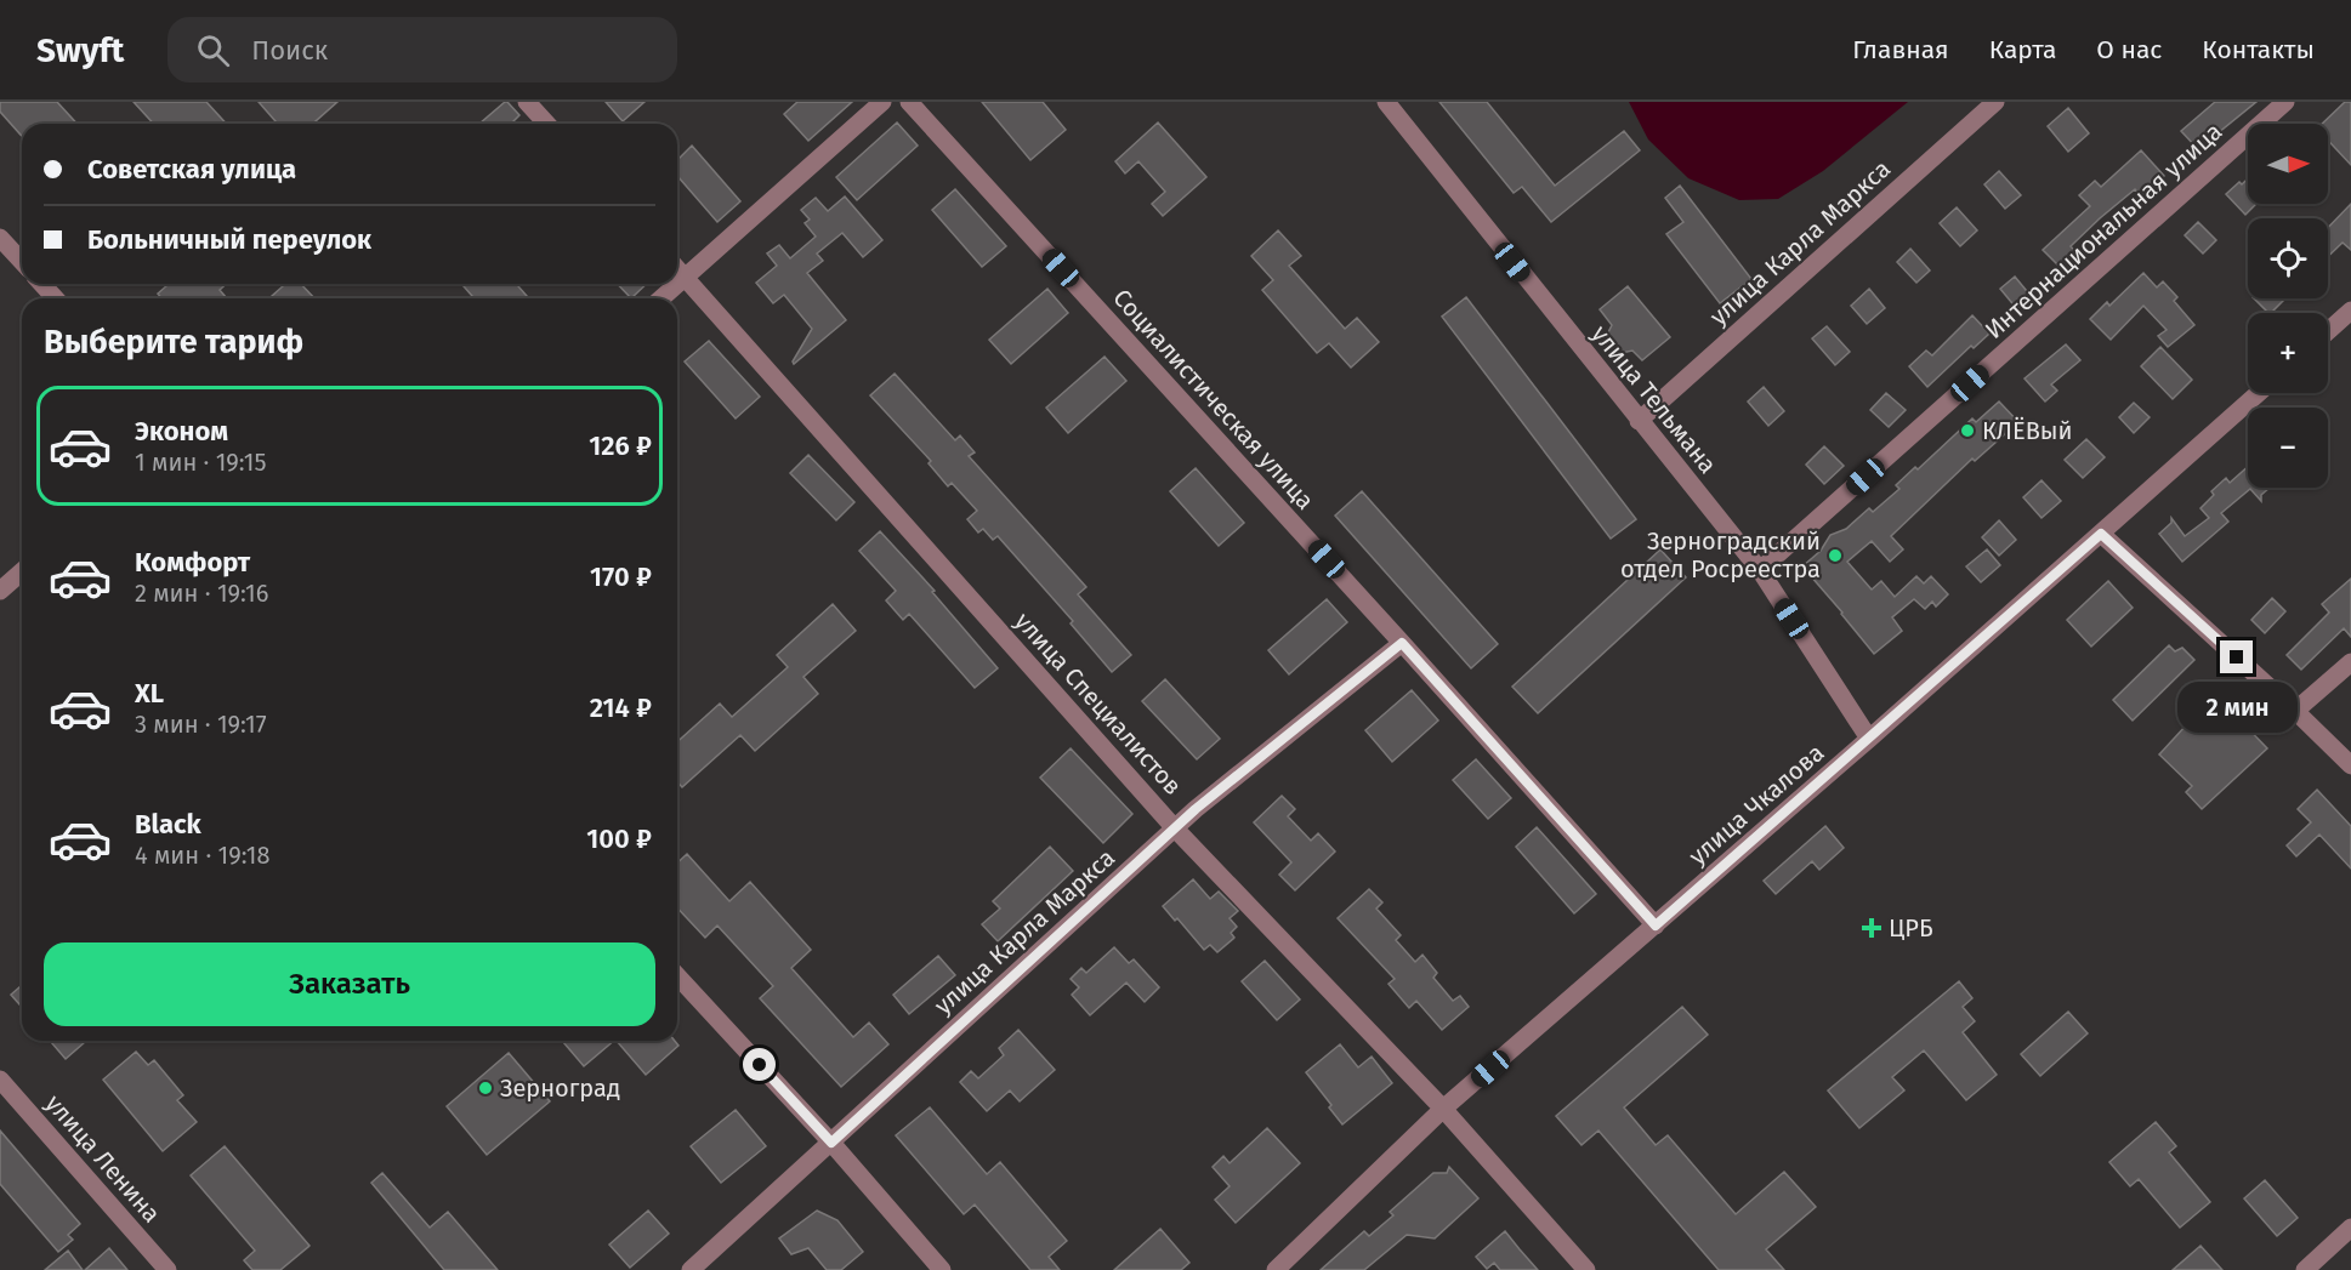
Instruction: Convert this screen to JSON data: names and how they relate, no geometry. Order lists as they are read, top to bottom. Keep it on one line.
{"streets":{"street":["Интернациональная улица","улица Карла Маркса","Социалистическая улица","улица Тельмана","улица Специалистов","улица Чкалова","улица Ленина"]},"crossings":[["Интернациональная улица","улица Тельмана"],["улица Карла Маркса","Социалистическая улица"],["улица Карла Маркса","улица Тельмана"],["улица Карла Маркса","улица Специалистов"],["Социалистическая улица","улица Чкалова"],["улица Тельмана","улица Чкалова"],["улица Специалистов","улица Чкалова"]],"places":{"other":["КЛЁВый","Зерноградский отдел Росреестра","Зерноград"],"health":["ЦРБ"]},"north":"right","page":{"header":"Swyft","search":"Поиск","nav":["Главная","Карта","О нас","Контакты"],"map_buttons":["+","−"],"banner":["Советская улица","Больничный переулок"],"heading":"Выберите тариф","list":[{"name":"Эконом","note":"1 мин · 19:15","value":"126 ₽"},{"name":"Комфорт","note":"2 мин · 19:16","value":"170 ₽"},{"name":"XL","note":"3 мин · 19:17","value":"214 ₽"},{"name":"Black","note":"4 мин · 19:18","value":"100 ₽"}],"bubble":"2 мин","buttons":"Заказать"}}
